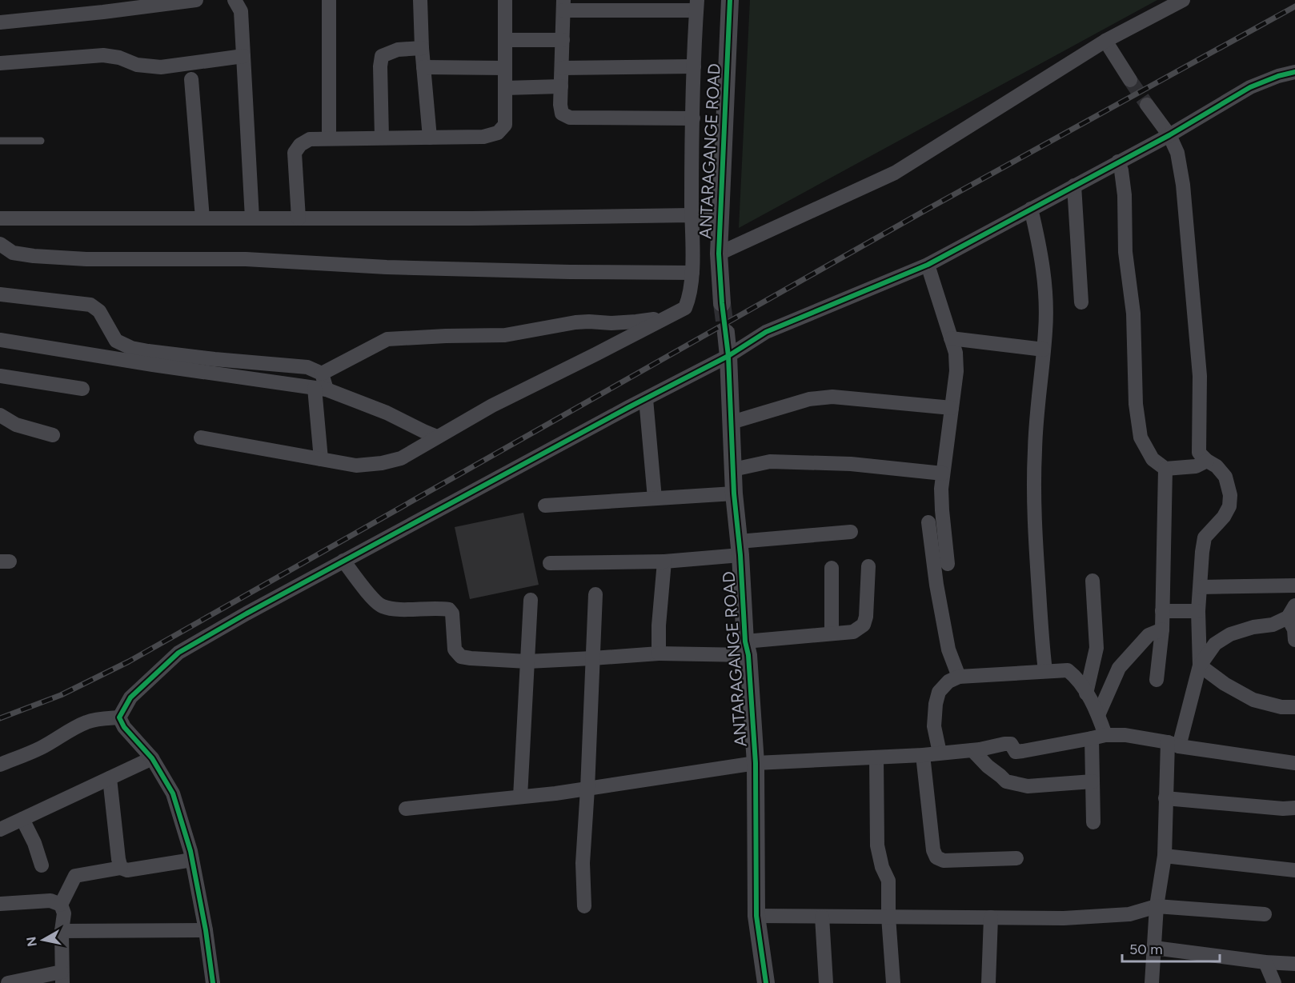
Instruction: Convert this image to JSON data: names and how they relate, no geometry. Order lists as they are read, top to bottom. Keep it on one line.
{"streets":{"street":["ANTARAGANGE ROAD"]},"scale_bar":"50 m","north":"left"}
